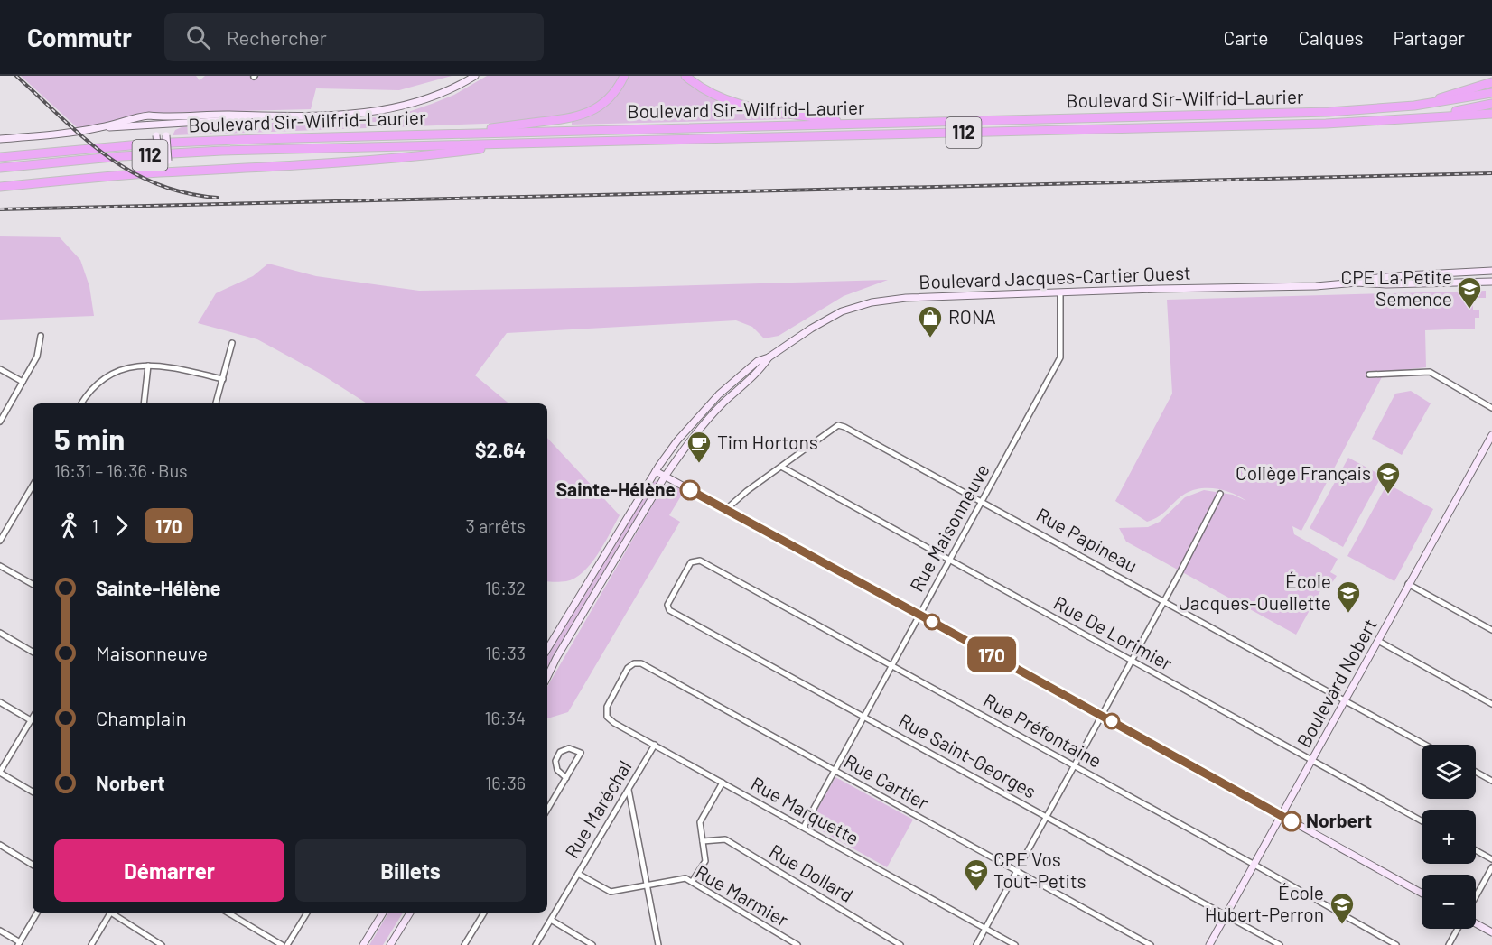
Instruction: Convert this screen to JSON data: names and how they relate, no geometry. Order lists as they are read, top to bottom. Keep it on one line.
{"streets":{"highway":["Boulevard Sir-Wilfrid-Laurier","112"],"street":["Boulevard Jacques-Cartier Ouest","Rue Maisonneuve","Rue Papineau","Rue De Lorimier","Boulevard Nobert","Rue Préfontaine","Rue Saint-Georges","Rue Cartier","Rue Maréchal","Rue Marquette","Rue Dollard","Rue Marmier"]},"crossings":[["Boulevard Jacques-Cartier Ouest","Rue Maisonneuve"],["Rue Maisonneuve","Rue Papineau"],["Rue Maisonneuve","Rue De Lorimier"],["Rue Maisonneuve","Rue Préfontaine"],["Rue Maisonneuve","Rue Saint-Georges"],["Rue Maisonneuve","Rue Cartier"],["Rue Maisonneuve","Rue Marquette"],["Rue Papineau","Rue De Lorimier"],["Rue Papineau","Boulevard Nobert"],["Rue De Lorimier","Boulevard Nobert"],["Boulevard Nobert","Rue Préfontaine"],["Boulevard Nobert","Rue Saint-Georges"],["Rue Préfontaine","Rue Saint-Georges"],["Rue Cartier","Rue Marquette"],["Rue Maréchal","Rue Marquette"],["Rue Maréchal","Rue Marmier"]],"places":{"school or university":["CPE La Petite Semence","Collège Français","École Jacques-Ouellette","CPE Vos Tout-Petits","École Hubert-Perron"],"shop":["RONA"],"cafe":["Tim Hortons"],"other":["Sainte-Hélène","Norbert"]},"lines":["bus line 170"],"page":{"header":"Commutr","search":"Rechercher","nav":["Carte","Calques","Partager"],"on_map":"170","heading":["5 min","16:31 – 16:36 · Bus","$2.64"],"legs":["1","170","3 arrêts"],"list":[{"name":"Sainte-Hélène","value":"16:32"},{"name":"Maisonneuve","value":"16:33"},{"name":"Champlain","value":"16:34"},{"name":"Norbert","value":"16:36"}],"map_buttons":["+","−"],"buttons":["Démarrer","Billets"]}}
